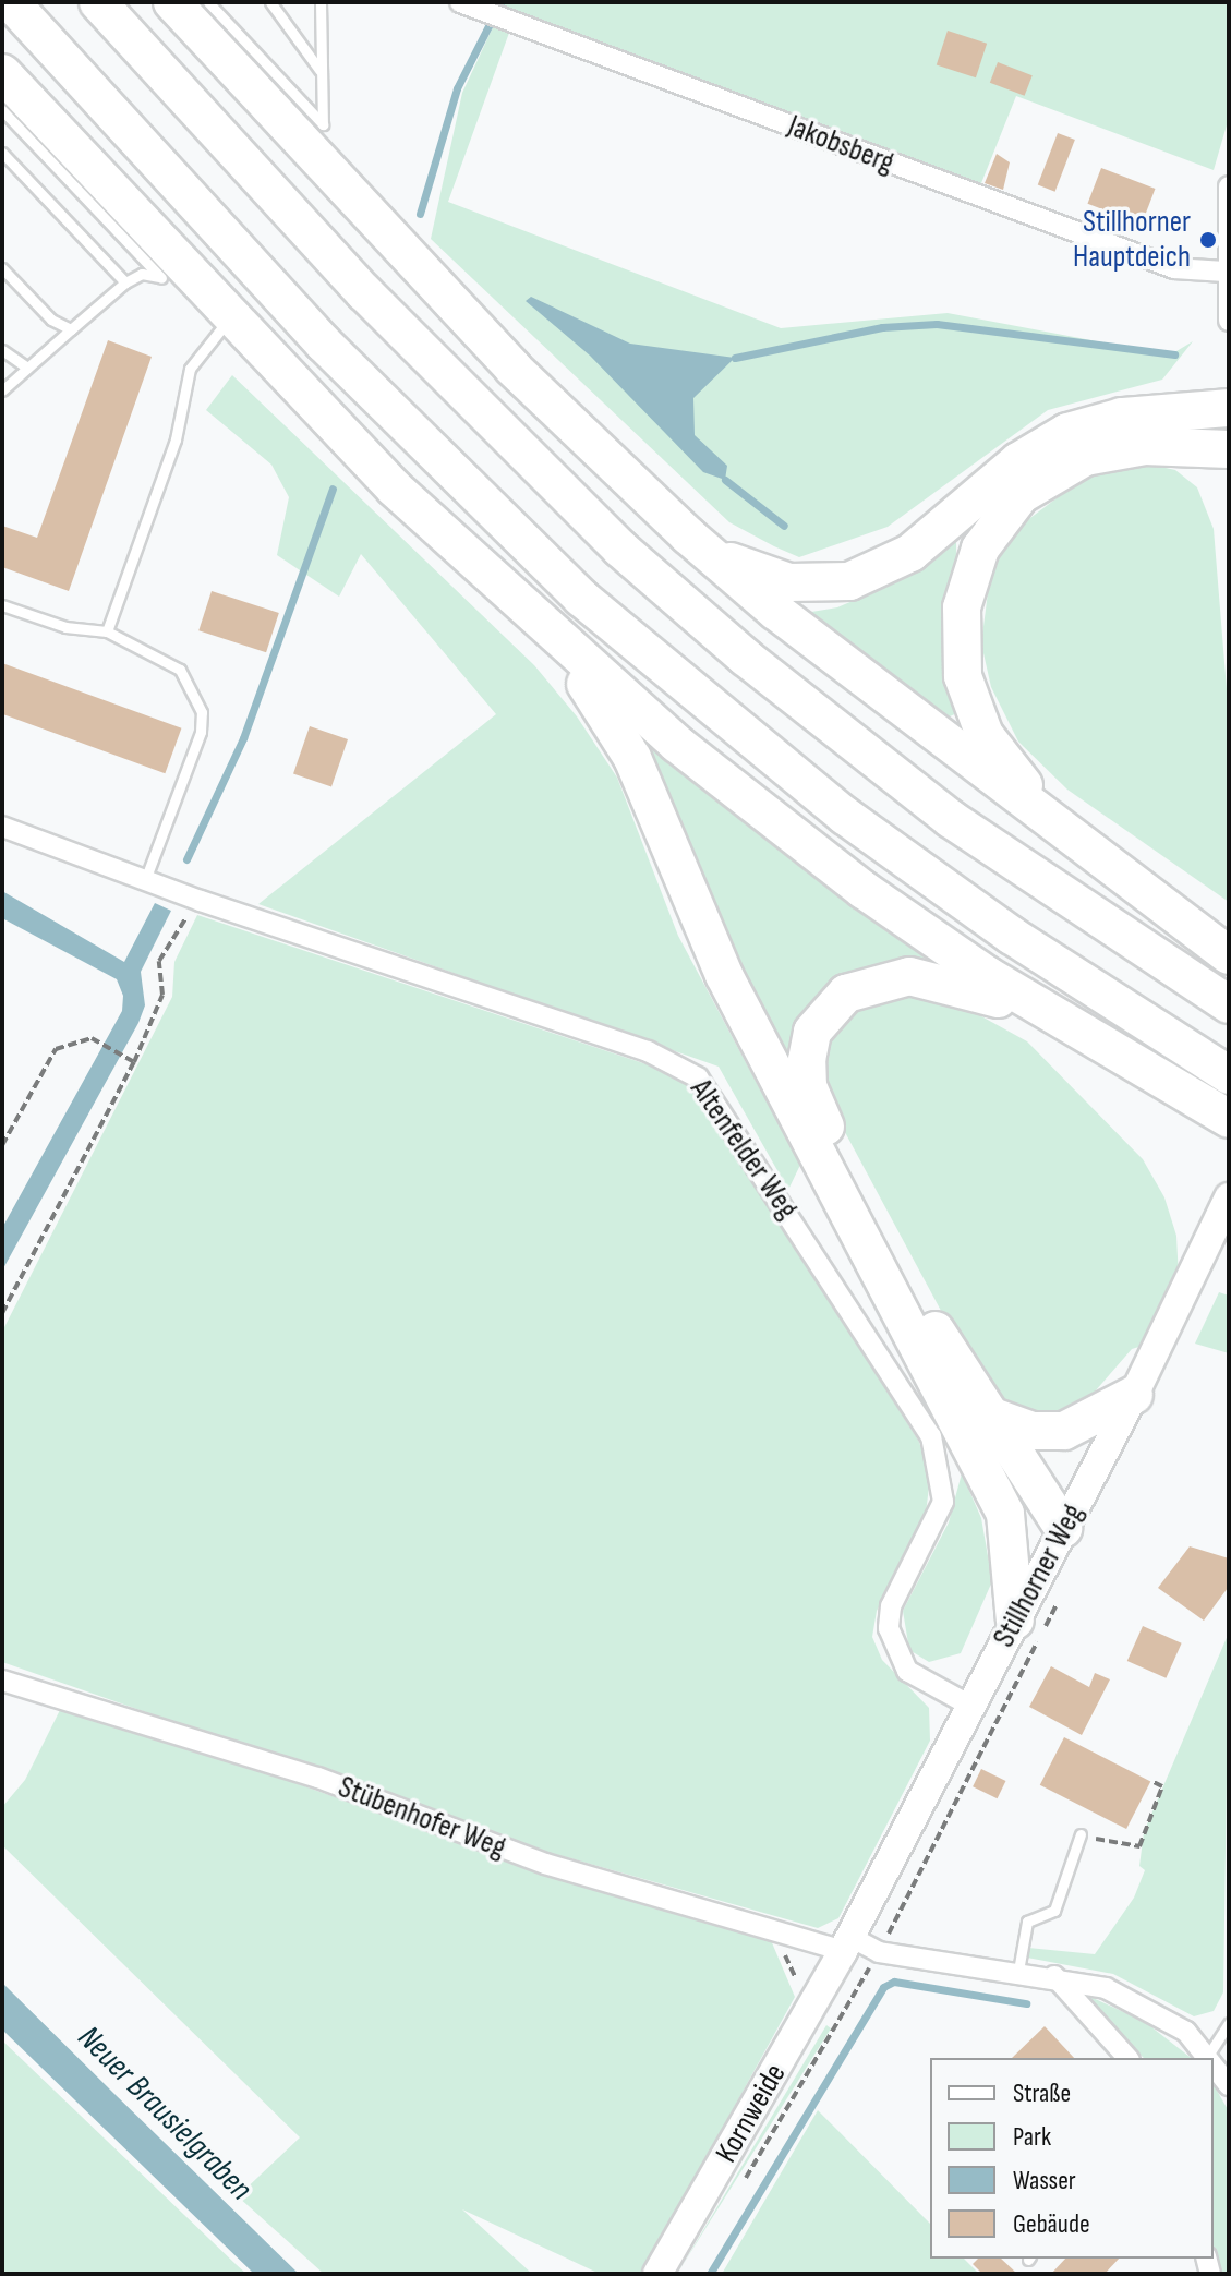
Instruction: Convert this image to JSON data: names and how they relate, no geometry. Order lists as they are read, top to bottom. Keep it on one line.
{"streets":{"main road":["Stillhorner Weg","Kornweide"],"street":["Jakobsberg","Altenfelder Weg","Stübenhofer Weg"]},"crossings":[["Altenfelder Weg","Stillhorner Weg"],["Stillhorner Weg","Stübenhofer Weg"],["Stillhorner Weg","Kornweide"],["Stübenhofer Weg","Kornweide"]],"water":["Neuer Brausielgraben"],"places":["Stillhorner Hauptdeich"],"legend":["Straße","Park","Wasser","Gebäude"]}
